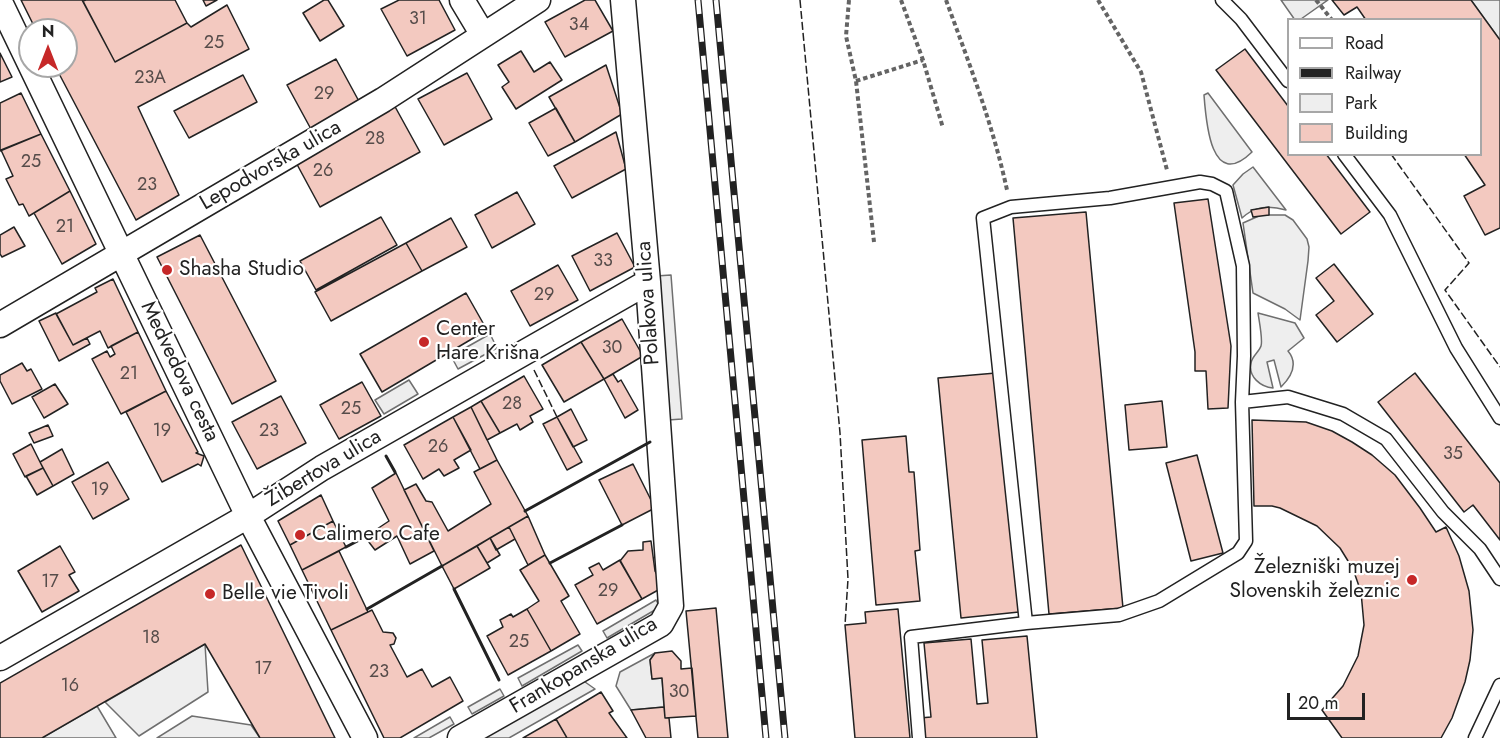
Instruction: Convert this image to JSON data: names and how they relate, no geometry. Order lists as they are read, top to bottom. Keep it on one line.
{"streets":{"street":["Lepodvorska ulica","Polakova ulica","Medvedova cesta","Žibertova ulica","Frankopanska ulica"]},"crossings":[["Lepodvorska ulica","Medvedova cesta"],["Polakova ulica","Žibertova ulica"],["Polakova ulica","Frankopanska ulica"],["Medvedova cesta","Žibertova ulica"]],"places":["Shasha Studio","Center Hare Krišna","Calimero Cafe","Železniški muzej Slovenskih železnic","Belle vie Tivoli"],"house_numbers":["31","34","25","23A","29","28","25","26","23","21","33","29","30","21","28","25","19","23","26","35","19","17","29","18","25","17","23","16","30"],"legend":["Road","Railway","Park","Building"],"scale_bar":"20 m","north":"top"}
